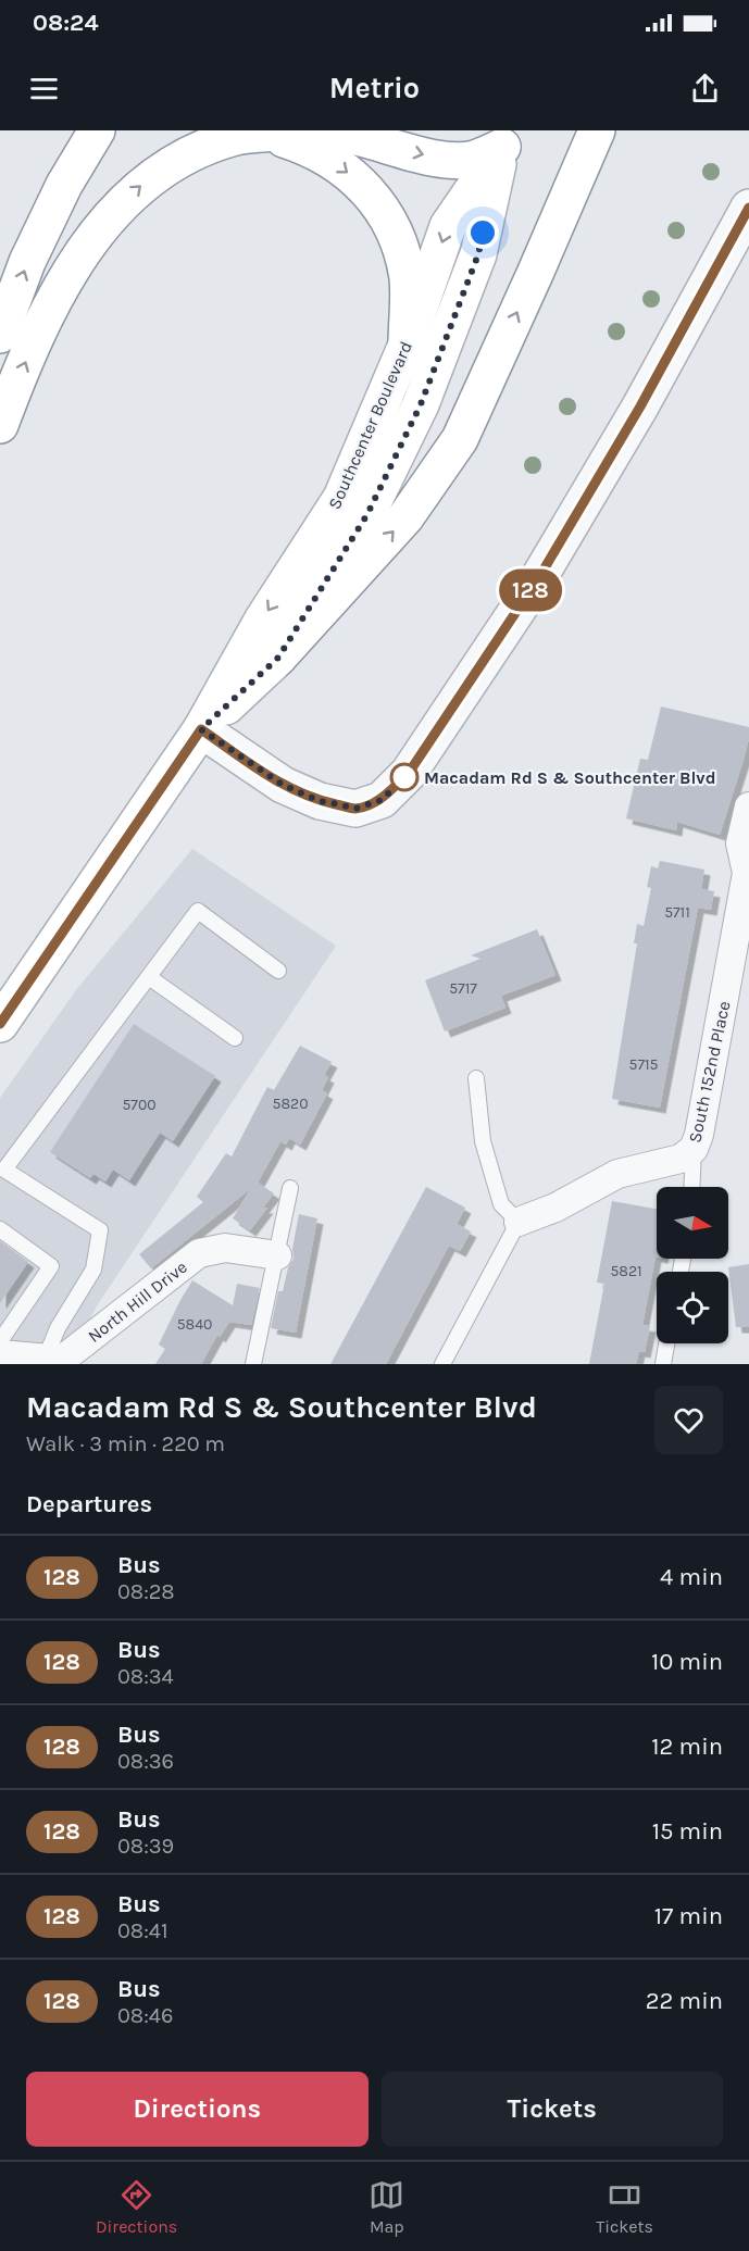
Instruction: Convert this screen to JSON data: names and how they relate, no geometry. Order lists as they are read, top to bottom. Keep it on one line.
{"streets":{"main road":["Southcenter Boulevard"],"street":["South 152nd Place","North Hill Drive"]},"places":["Macadam Rd S & Southcenter Blvd"],"lines":["bus line 128"],"house_numbers":["5711","5717","5715","5820","5700","5821","5840"],"north":"right","page":{"status":"08:24","header":"Metrio","on_map":"128","heading":[["Macadam Rd S & Southcenter Blvd","Walk · 3 min · 220 m"],"Departures"],"list":[{"mark":"128","name":"Bus","note":"08:28","value":"4 min"},{"mark":"128","name":"Bus","note":"08:34","value":"10 min"},{"mark":"128","name":"Bus","note":"08:36","value":"12 min"},{"mark":"128","name":"Bus","note":"08:39","value":"15 min"},{"mark":"128","name":"Bus","note":"08:41","value":"17 min"},{"mark":"128","name":"Bus","note":"08:46","value":"22 min"}],"buttons":["Directions","Tickets"],"tabs":["Directions","Map","Tickets"]}}
